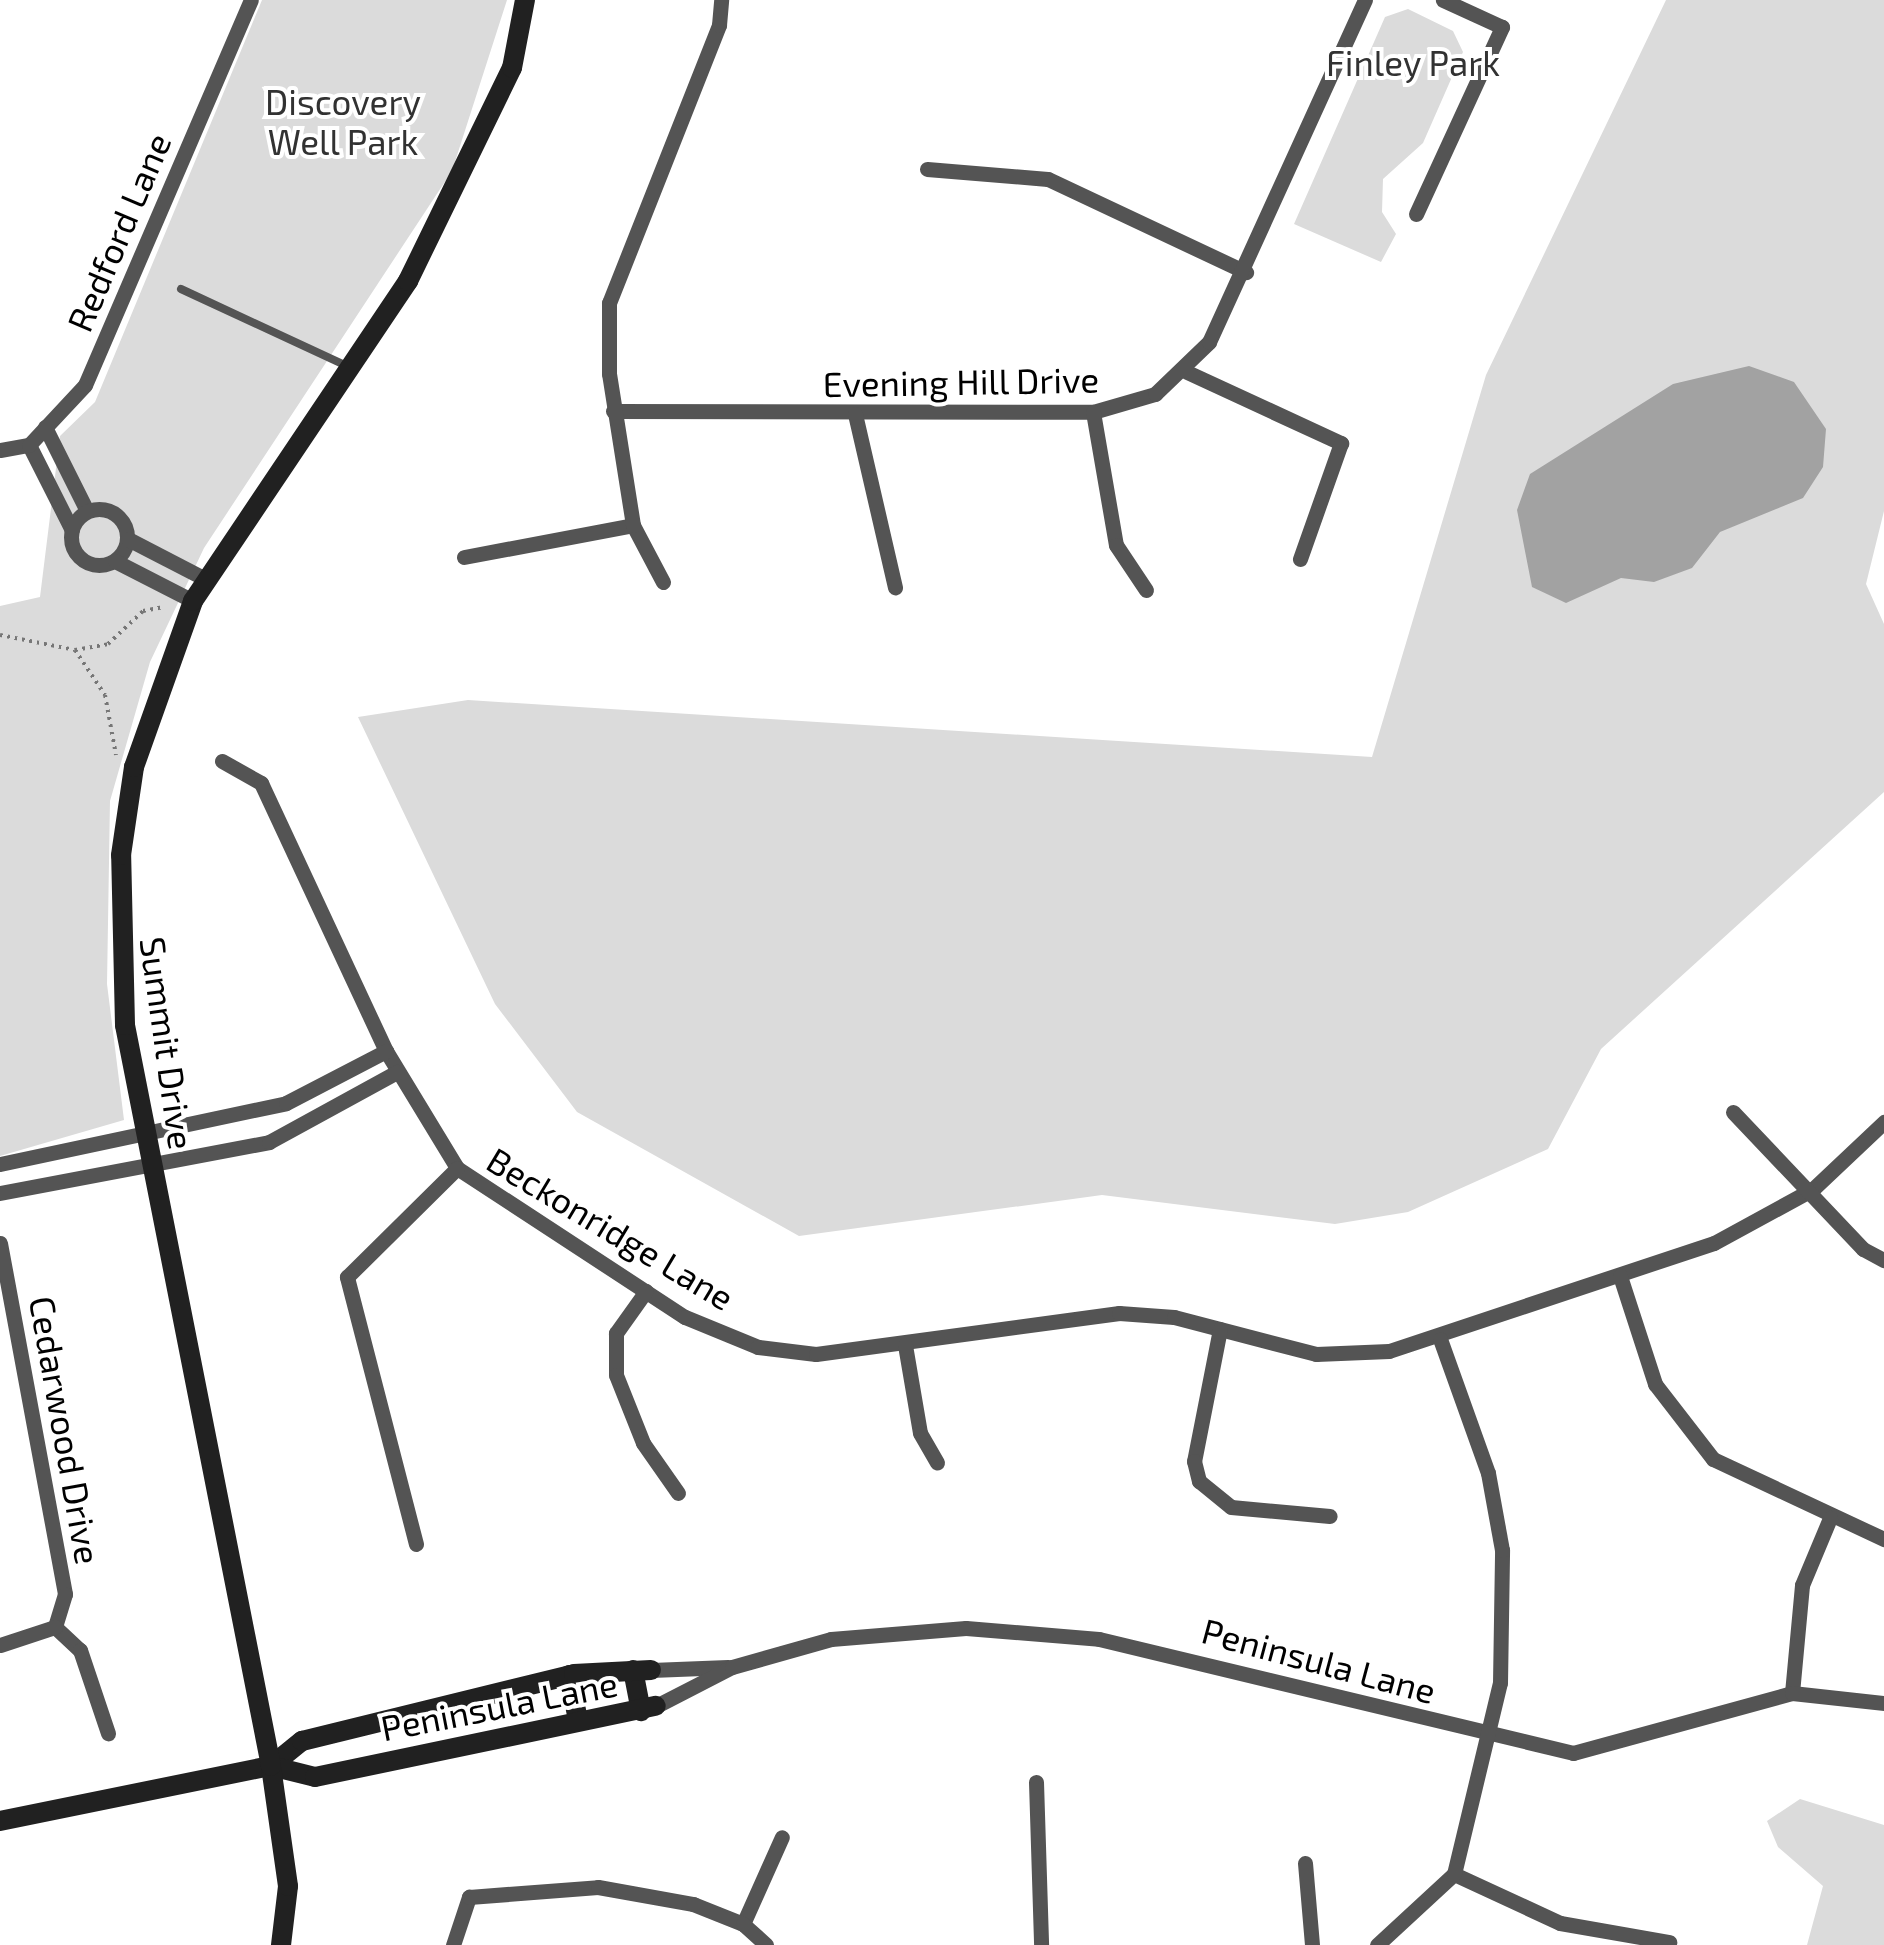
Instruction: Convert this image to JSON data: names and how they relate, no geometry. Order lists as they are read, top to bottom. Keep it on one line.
{"streets":{"street":["Redford Lane","Evening Hill Drive","Summit Drive","Beckonridge Lane","Cedarwood Drive","Peninsula Lane"]},"crossings":[["Summit Drive","Peninsula Lane"]],"parks":["Finley Park","Discovery Well Park"]}
